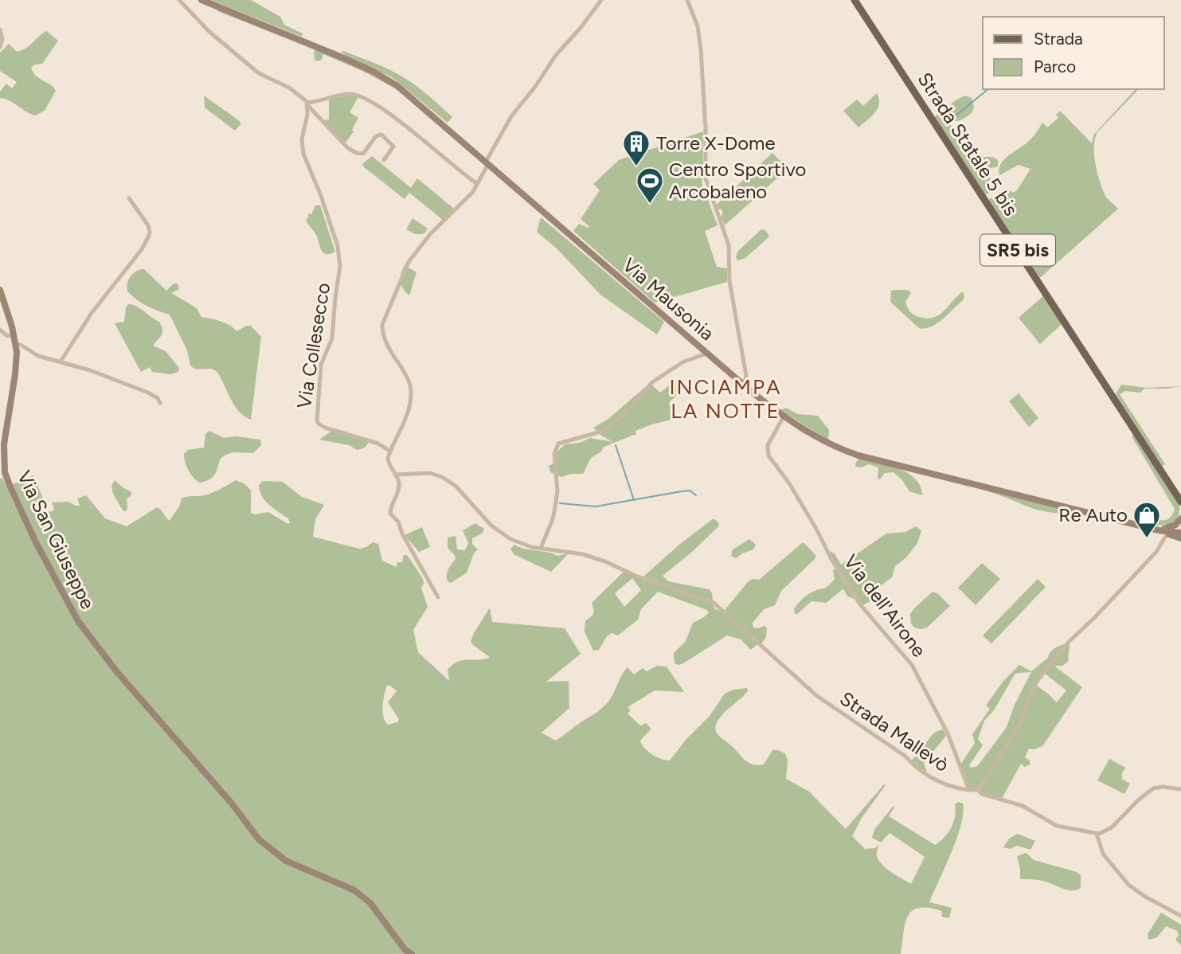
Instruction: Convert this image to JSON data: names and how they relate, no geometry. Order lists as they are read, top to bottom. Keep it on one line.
{"streets":{"main road":["Strada Statale 5 bis","SR5 bis","Via Mausonia","Via San Giuseppe"],"street":["Via Collesecco","Via dell'Airone","Strada Mallevò"]},"crossings":[["Via Mausonia","Via dell'Airone"],["Via dell'Airone","Strada Mallevò"]],"districts":["INCIAMPA LA NOTTE"],"places":{"building":["Torre X-Dome"],"sports":["Centro Sportivo Arcobaleno"],"shop":["Re Auto"]},"legend":["Strada","Parco"]}
